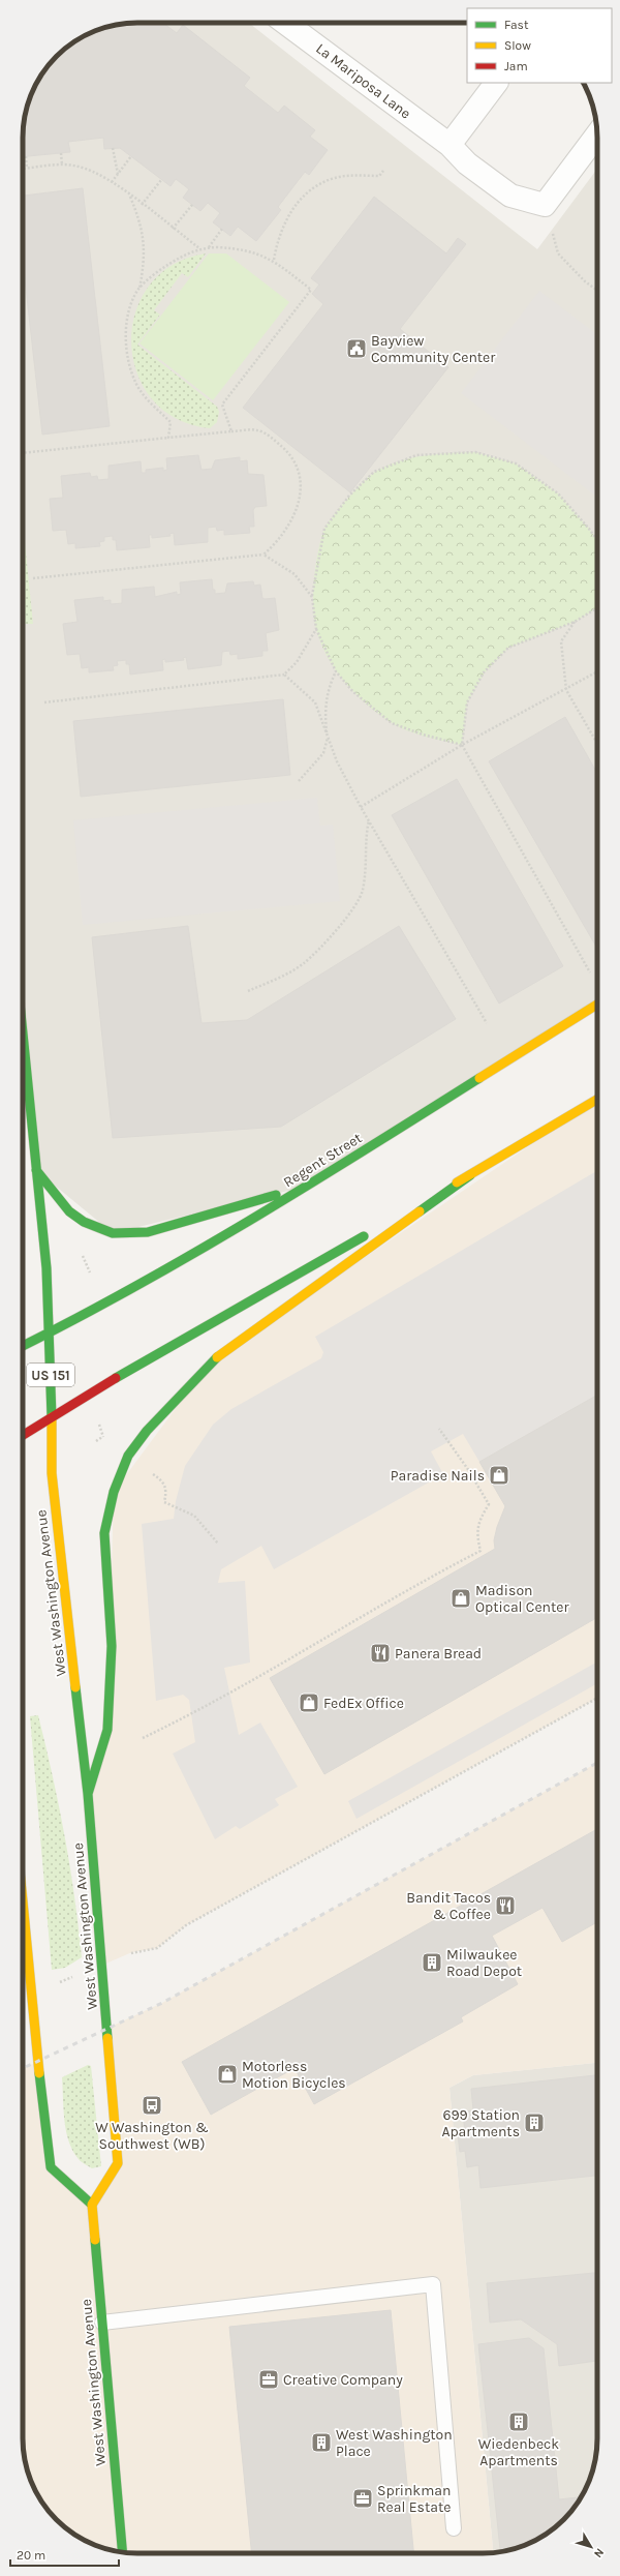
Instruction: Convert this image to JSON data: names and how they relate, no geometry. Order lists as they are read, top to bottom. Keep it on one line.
{"streets":{"main road":["Regent Street","US 151","West Washington Avenue"],"street":["La Mariposa Lane"]},"crossings":[["Regent Street","West Washington Avenue"]],"places":{"public building":["Bayview Community Center"],"shop":["Paradise Nails","Madison Optical Center","FedEx Office","Motorless Motion Bicycles"],"restaurant":["Panera Bread","Bandit Tacos & Coffee"],"building":["Milwaukee Road Depot","699 Station Apartments","Wiedenbeck Apartments","West Washington Place"],"bus stop":["W Washington & Southwest (WB)"],"office":["Creative Company","Sprinkman Real Estate"]},"legend":["Fast","Slow","Jam"],"scale_bar":"20 m","north":"bottom right"}
